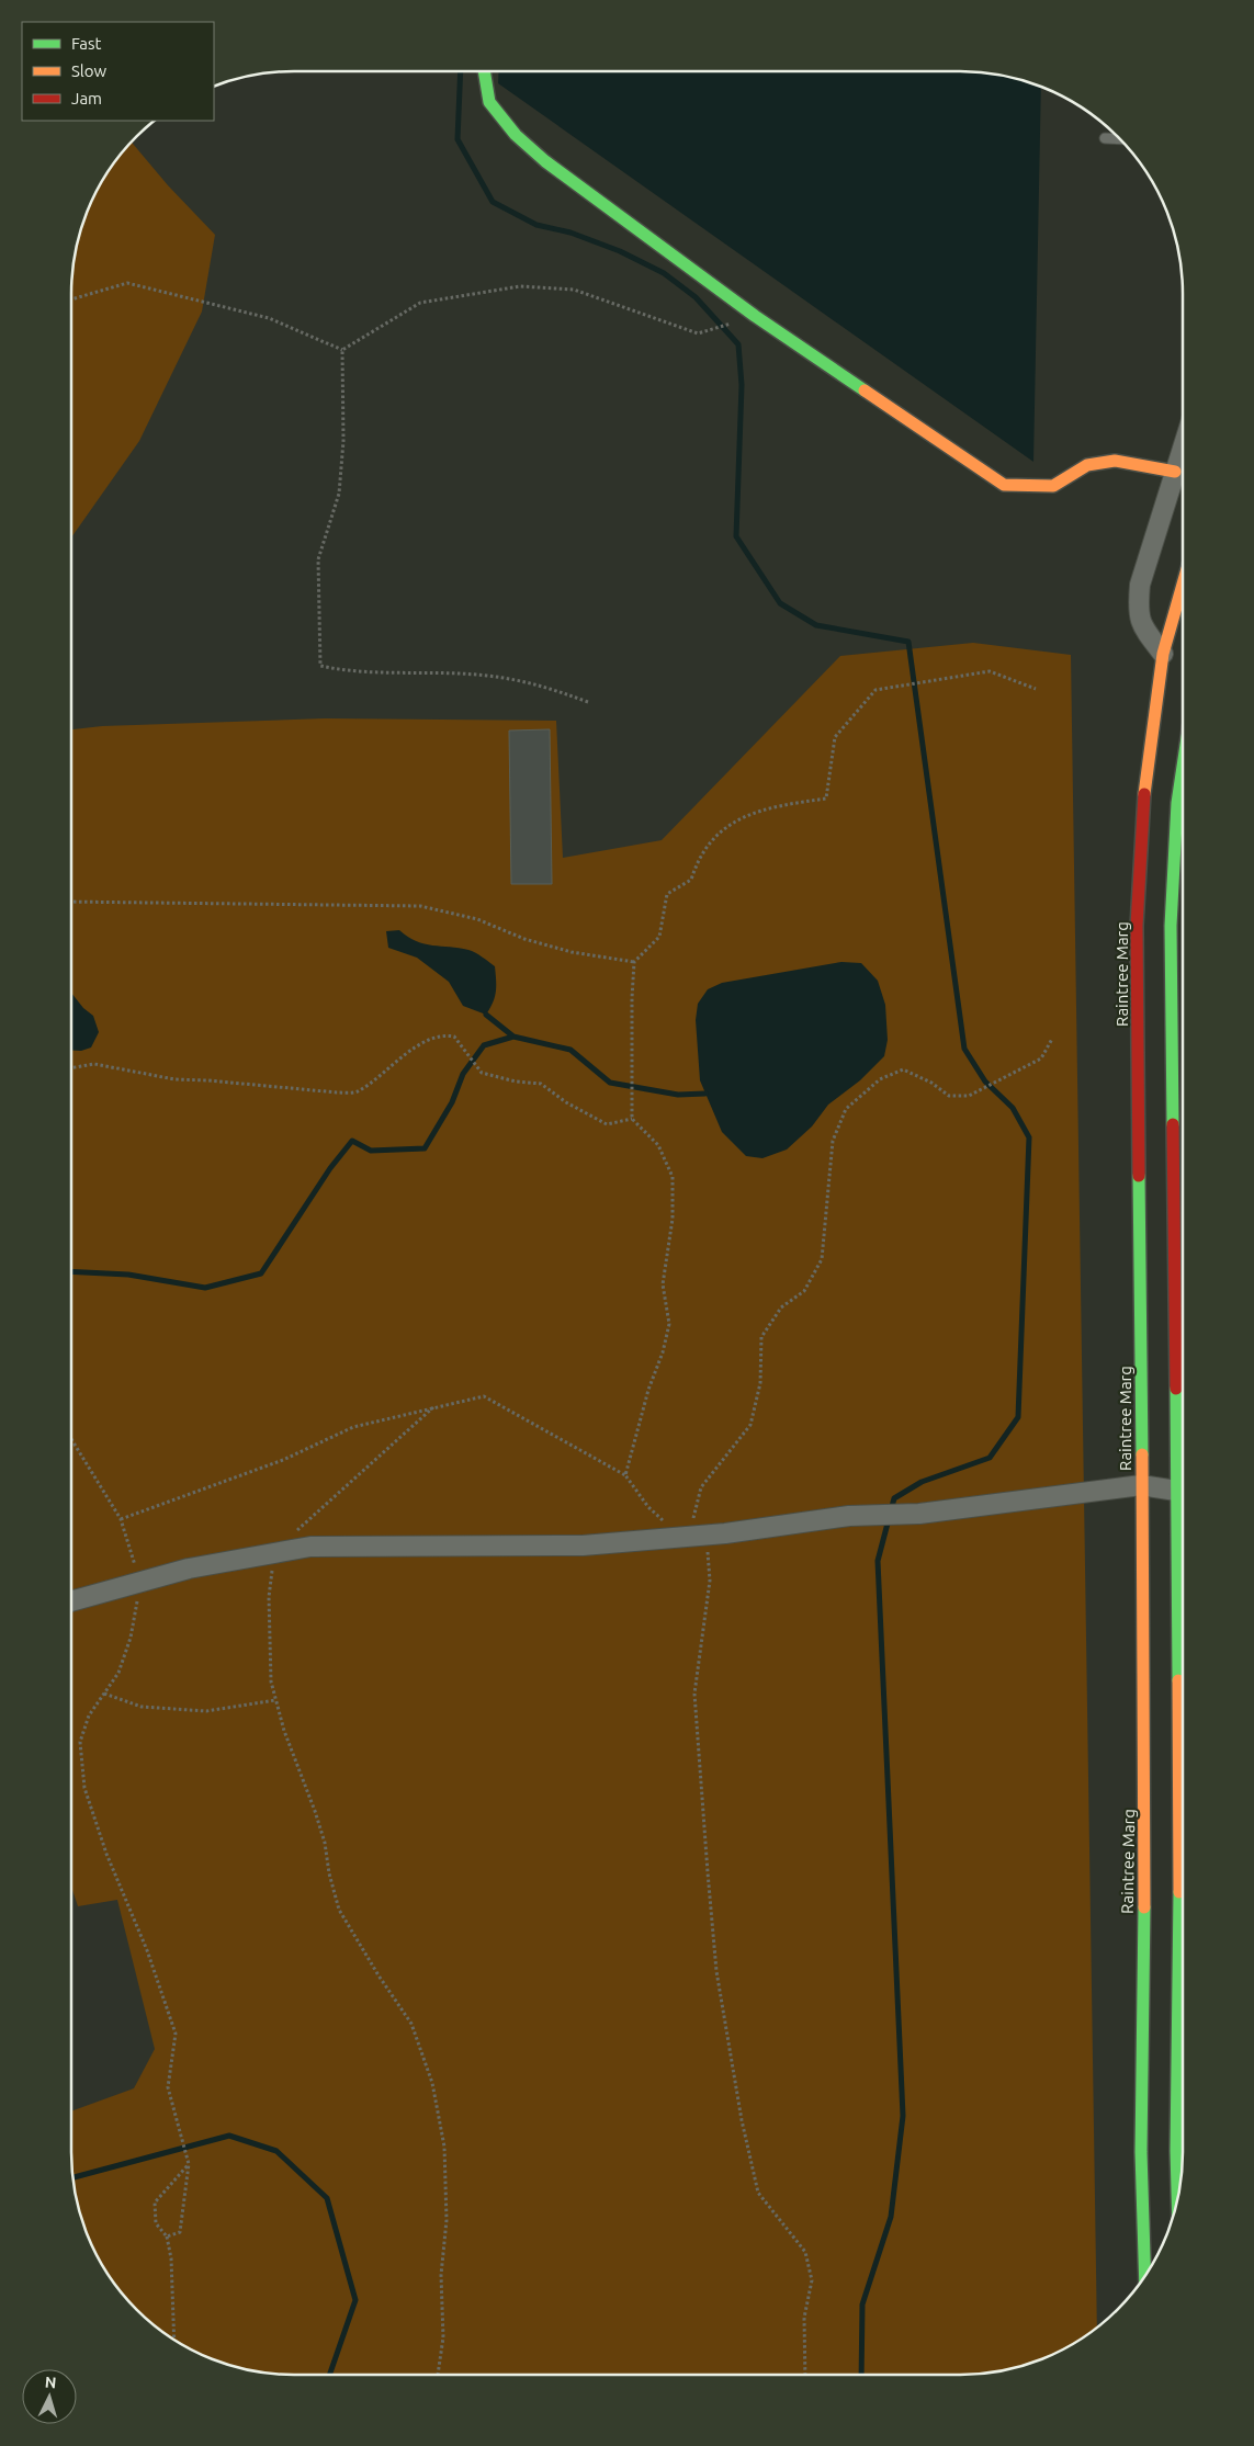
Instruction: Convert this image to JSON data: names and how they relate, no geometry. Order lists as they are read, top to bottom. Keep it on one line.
{"streets":{"main road":["Raintree Marg"]},"legend":["Fast","Slow","Jam"],"north":"top"}
